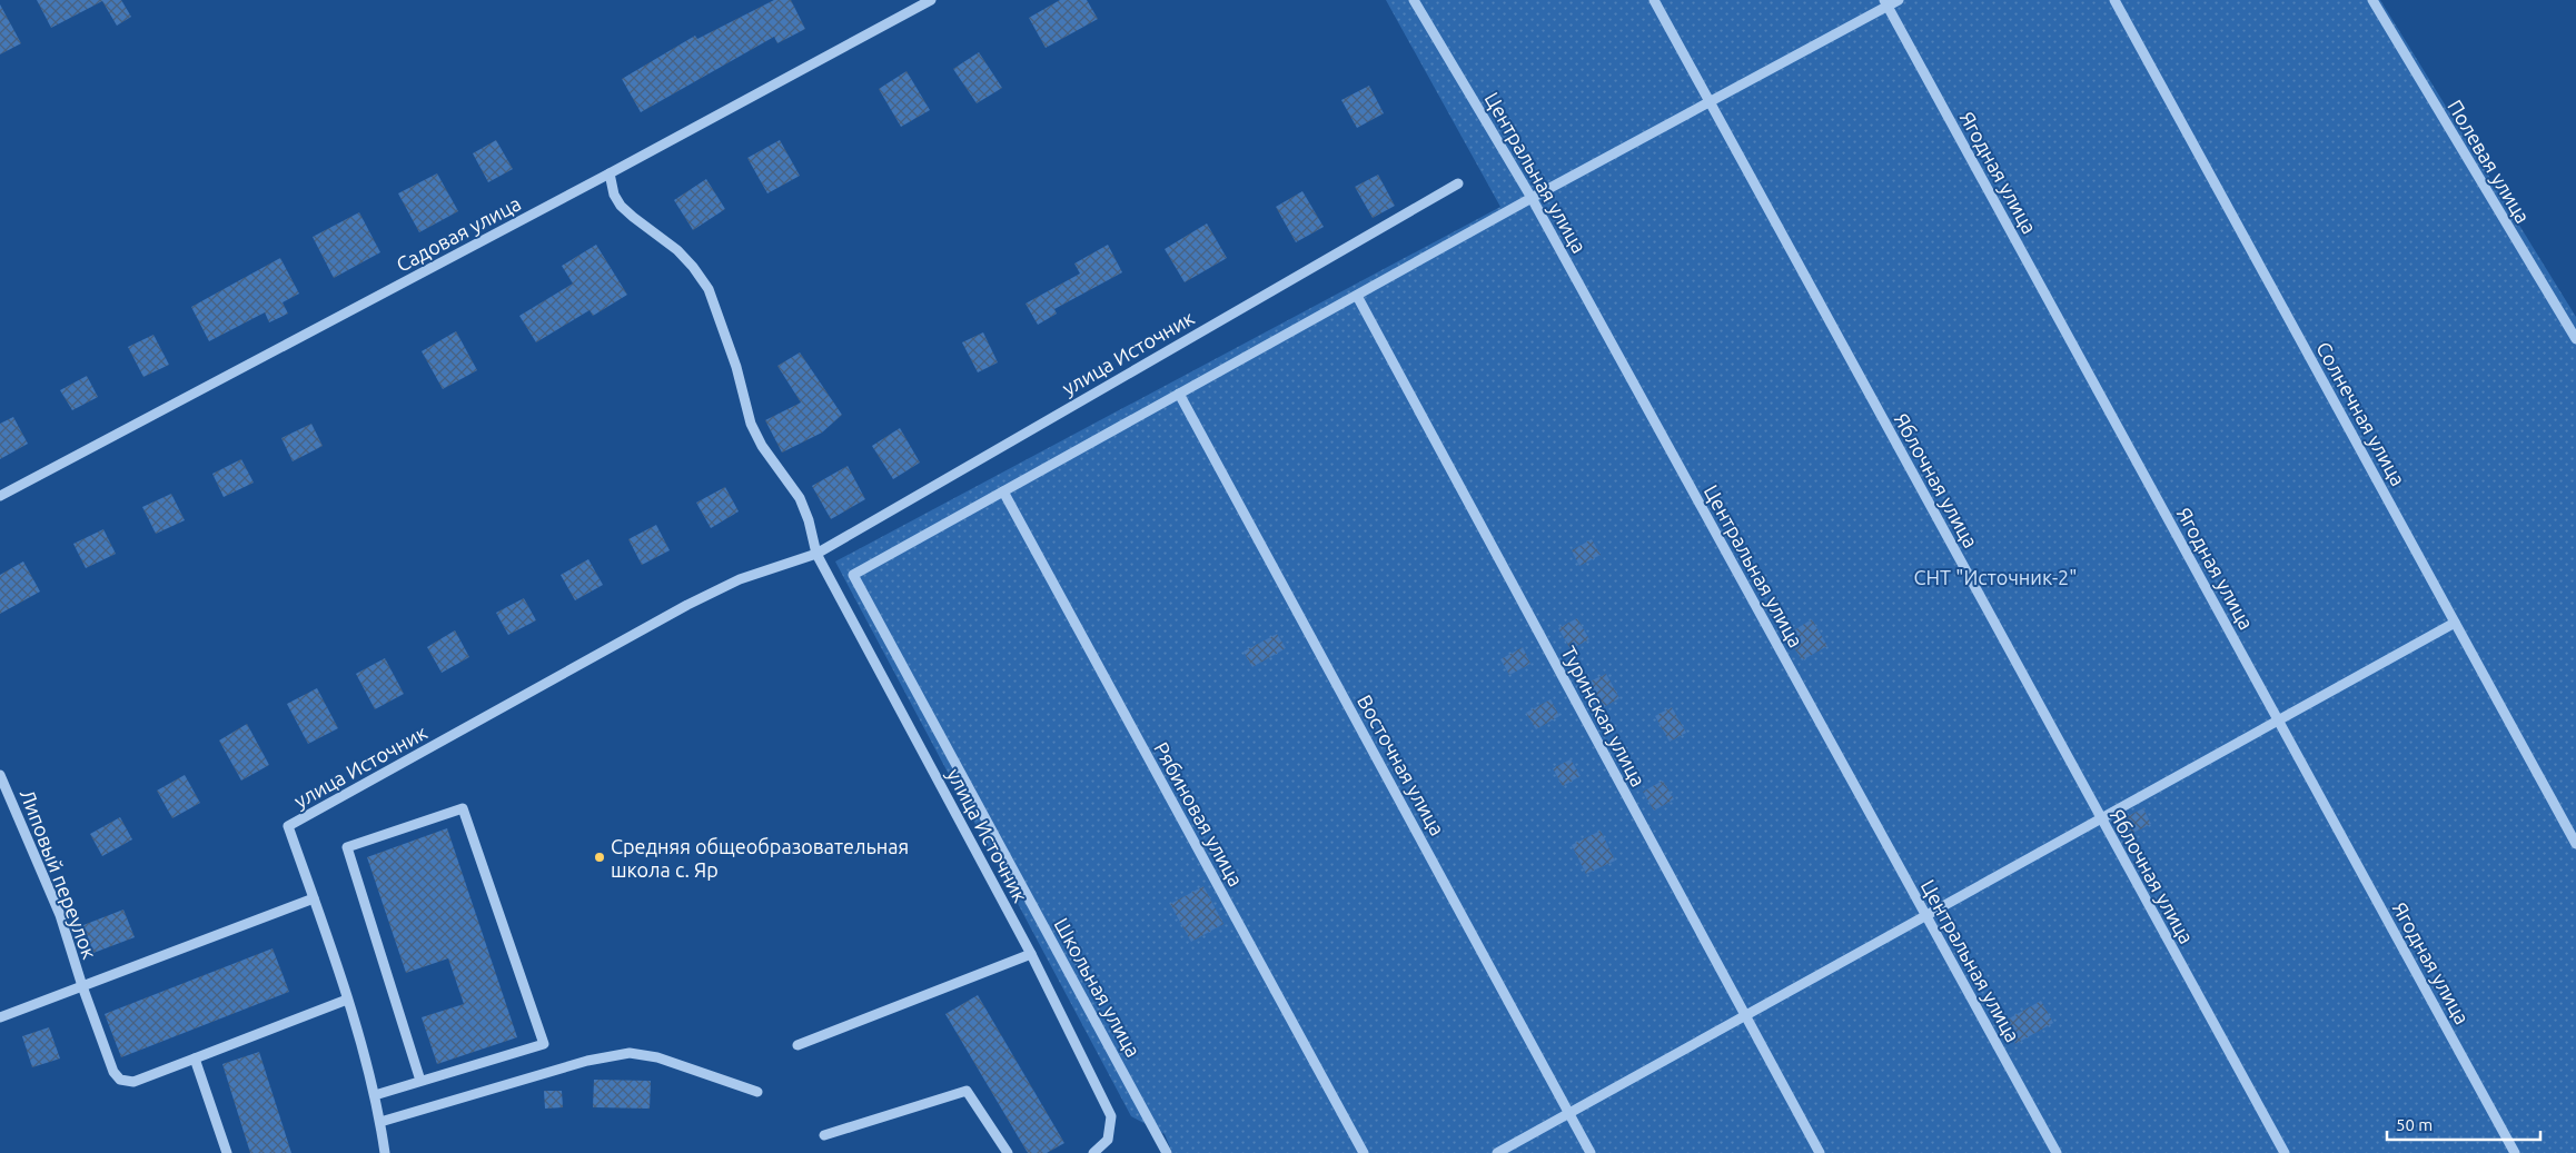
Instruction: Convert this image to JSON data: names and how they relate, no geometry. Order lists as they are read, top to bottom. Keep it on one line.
{"streets":{"street":["Полевая улица","Центральная улица","Ягодная улица","Садовая улица","улица Источник","Солнечная улица","Яблочная улица","Туринская улица","Восточная улица","Рябиновая улица","Липовый переулок","Школьная улица"]},"crossings":[["Рябиновая улица","Школьная улица"]],"parks":["СНТ \"Источник-2\""],"places":["Средняя общеобразовательная школа с. Яр"],"scale_bar":"50 m"}
